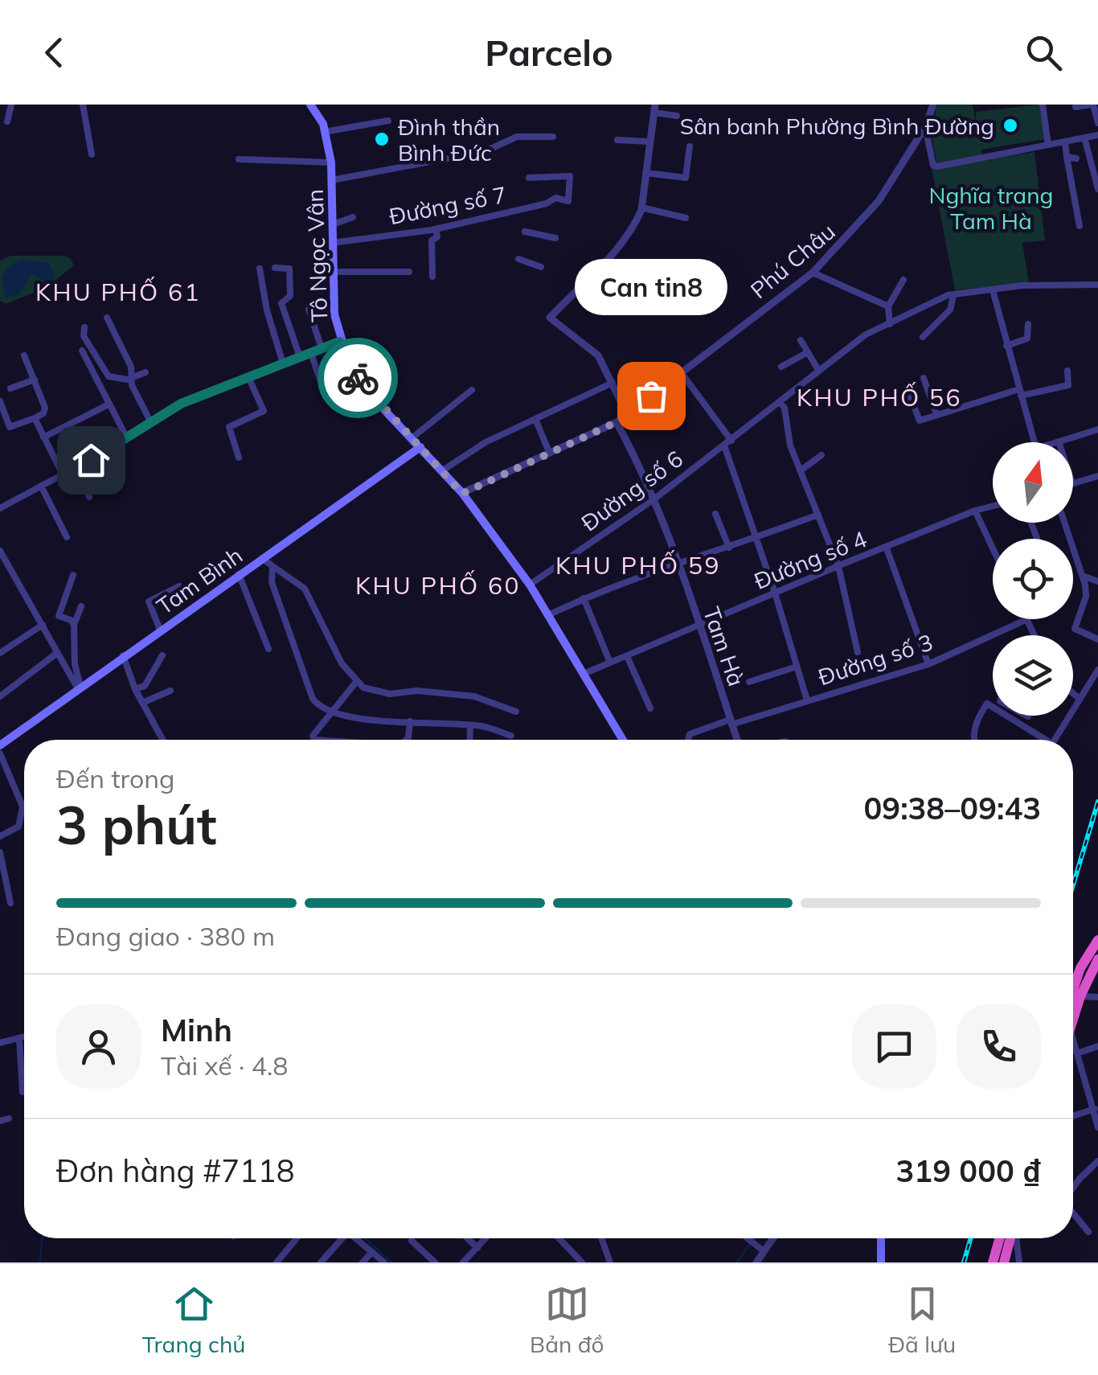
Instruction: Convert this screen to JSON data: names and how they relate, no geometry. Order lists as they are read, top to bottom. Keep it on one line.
{"streets":{"main road":["Tô Ngọc Vân","Tam Bình"],"street":["Đường số 7","Phú Châu","Đường số 6","Đường số 4","Tam Hà","Đường số 3"]},"crossings":[["Đường số 7","Tô Ngọc Vân"],["Tô Ngọc Vân","Phú Châu"],["Tô Ngọc Vân","Đường số 6"],["Tô Ngọc Vân","Đường số 4"],["Tô Ngọc Vân","Tam Bình"],["Phú Châu","Tam Hà"],["Đường số 6","Tam Hà"],["Đường số 4","Tam Hà"],["Tam Hà","Đường số 3"]],"districts":["KHU PHỐ 61","KHU PHỐ 56","KHU PHỐ 59","KHU PHỐ 60"],"parks":["Nghĩa trang Tam Hà"],"places":["Sân banh Phường Bình Đường","Đình thần Bình Đức","Can tin8"],"north":"top","page":{"header":"Parcelo","bubble":"Can tin8","heading":["3 phút","Đến trong","09:38–09:43"],"panel":["Minh","Tài xế · 4.8","Đơn hàng #7118","319 000 ₫"],"bar":"Đang giao · 380 m","tabs":["Trang chủ","Bản đồ","Đã lưu"]}}
